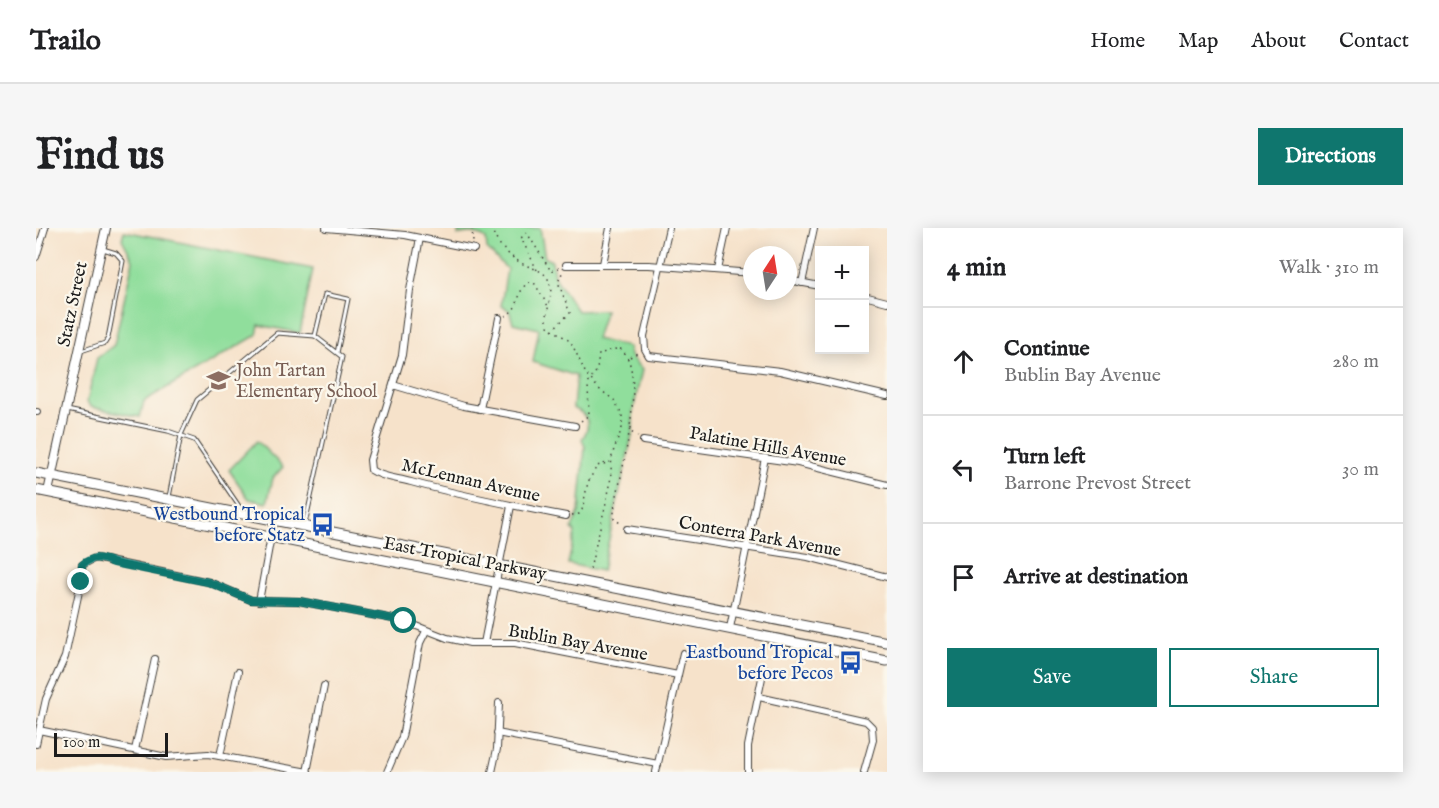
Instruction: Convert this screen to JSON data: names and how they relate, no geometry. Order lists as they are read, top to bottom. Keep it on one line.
{"streets":{"main road":["East Tropical Parkway"],"street":["Statz Street","Palatine Hills Avenue","McLennan Avenue","Conterra Park Avenue","Bublin Bay Avenue"]},"crossings":[["Statz Street","East Tropical Parkway"]],"places":{"school or university":["John Tartan Elementary School"],"bus stop":["Westbound Tropical before Statz","Eastbound Tropical before Pecos"]},"scale_bar":"100 m","north":"top","page":{"header":"Trailo","nav":["Home","Map","About","Contact"],"buttons":["Directions",["Save","Share"]],"title":"Find us","heading":["4 min","Walk · 310 m"],"map_buttons":["+","−"],"list":[["Continue","Bublin Bay Avenue","280 m"],["Turn left","Barrone Prevost Street","30 m"],"Arrive at destination"],"scale":"100 m"}}
